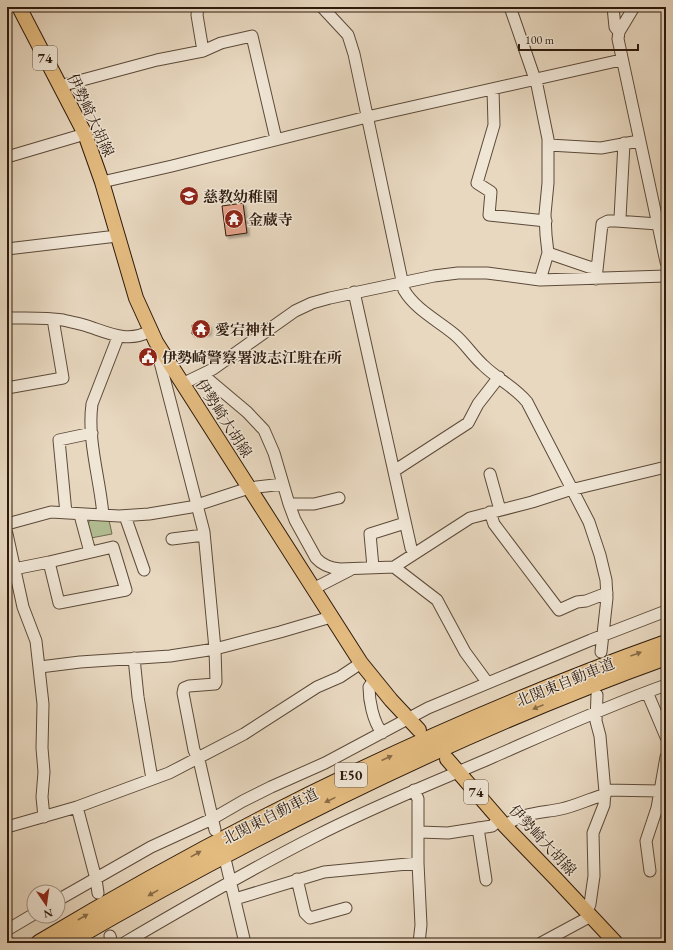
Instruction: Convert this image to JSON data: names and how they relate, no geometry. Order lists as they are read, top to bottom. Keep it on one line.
{"streets":{"highway":["北関東自動車道","E50"],"main road":["74","伊勢崎大胡線"]},"places":{"school or university":["慈教幼稚園"],"temple":["金蔵寺","愛宕神社"],"public building":["伊勢崎警察署波志江駐在所"]},"scale_bar":"100 m","north":"bottom"}
